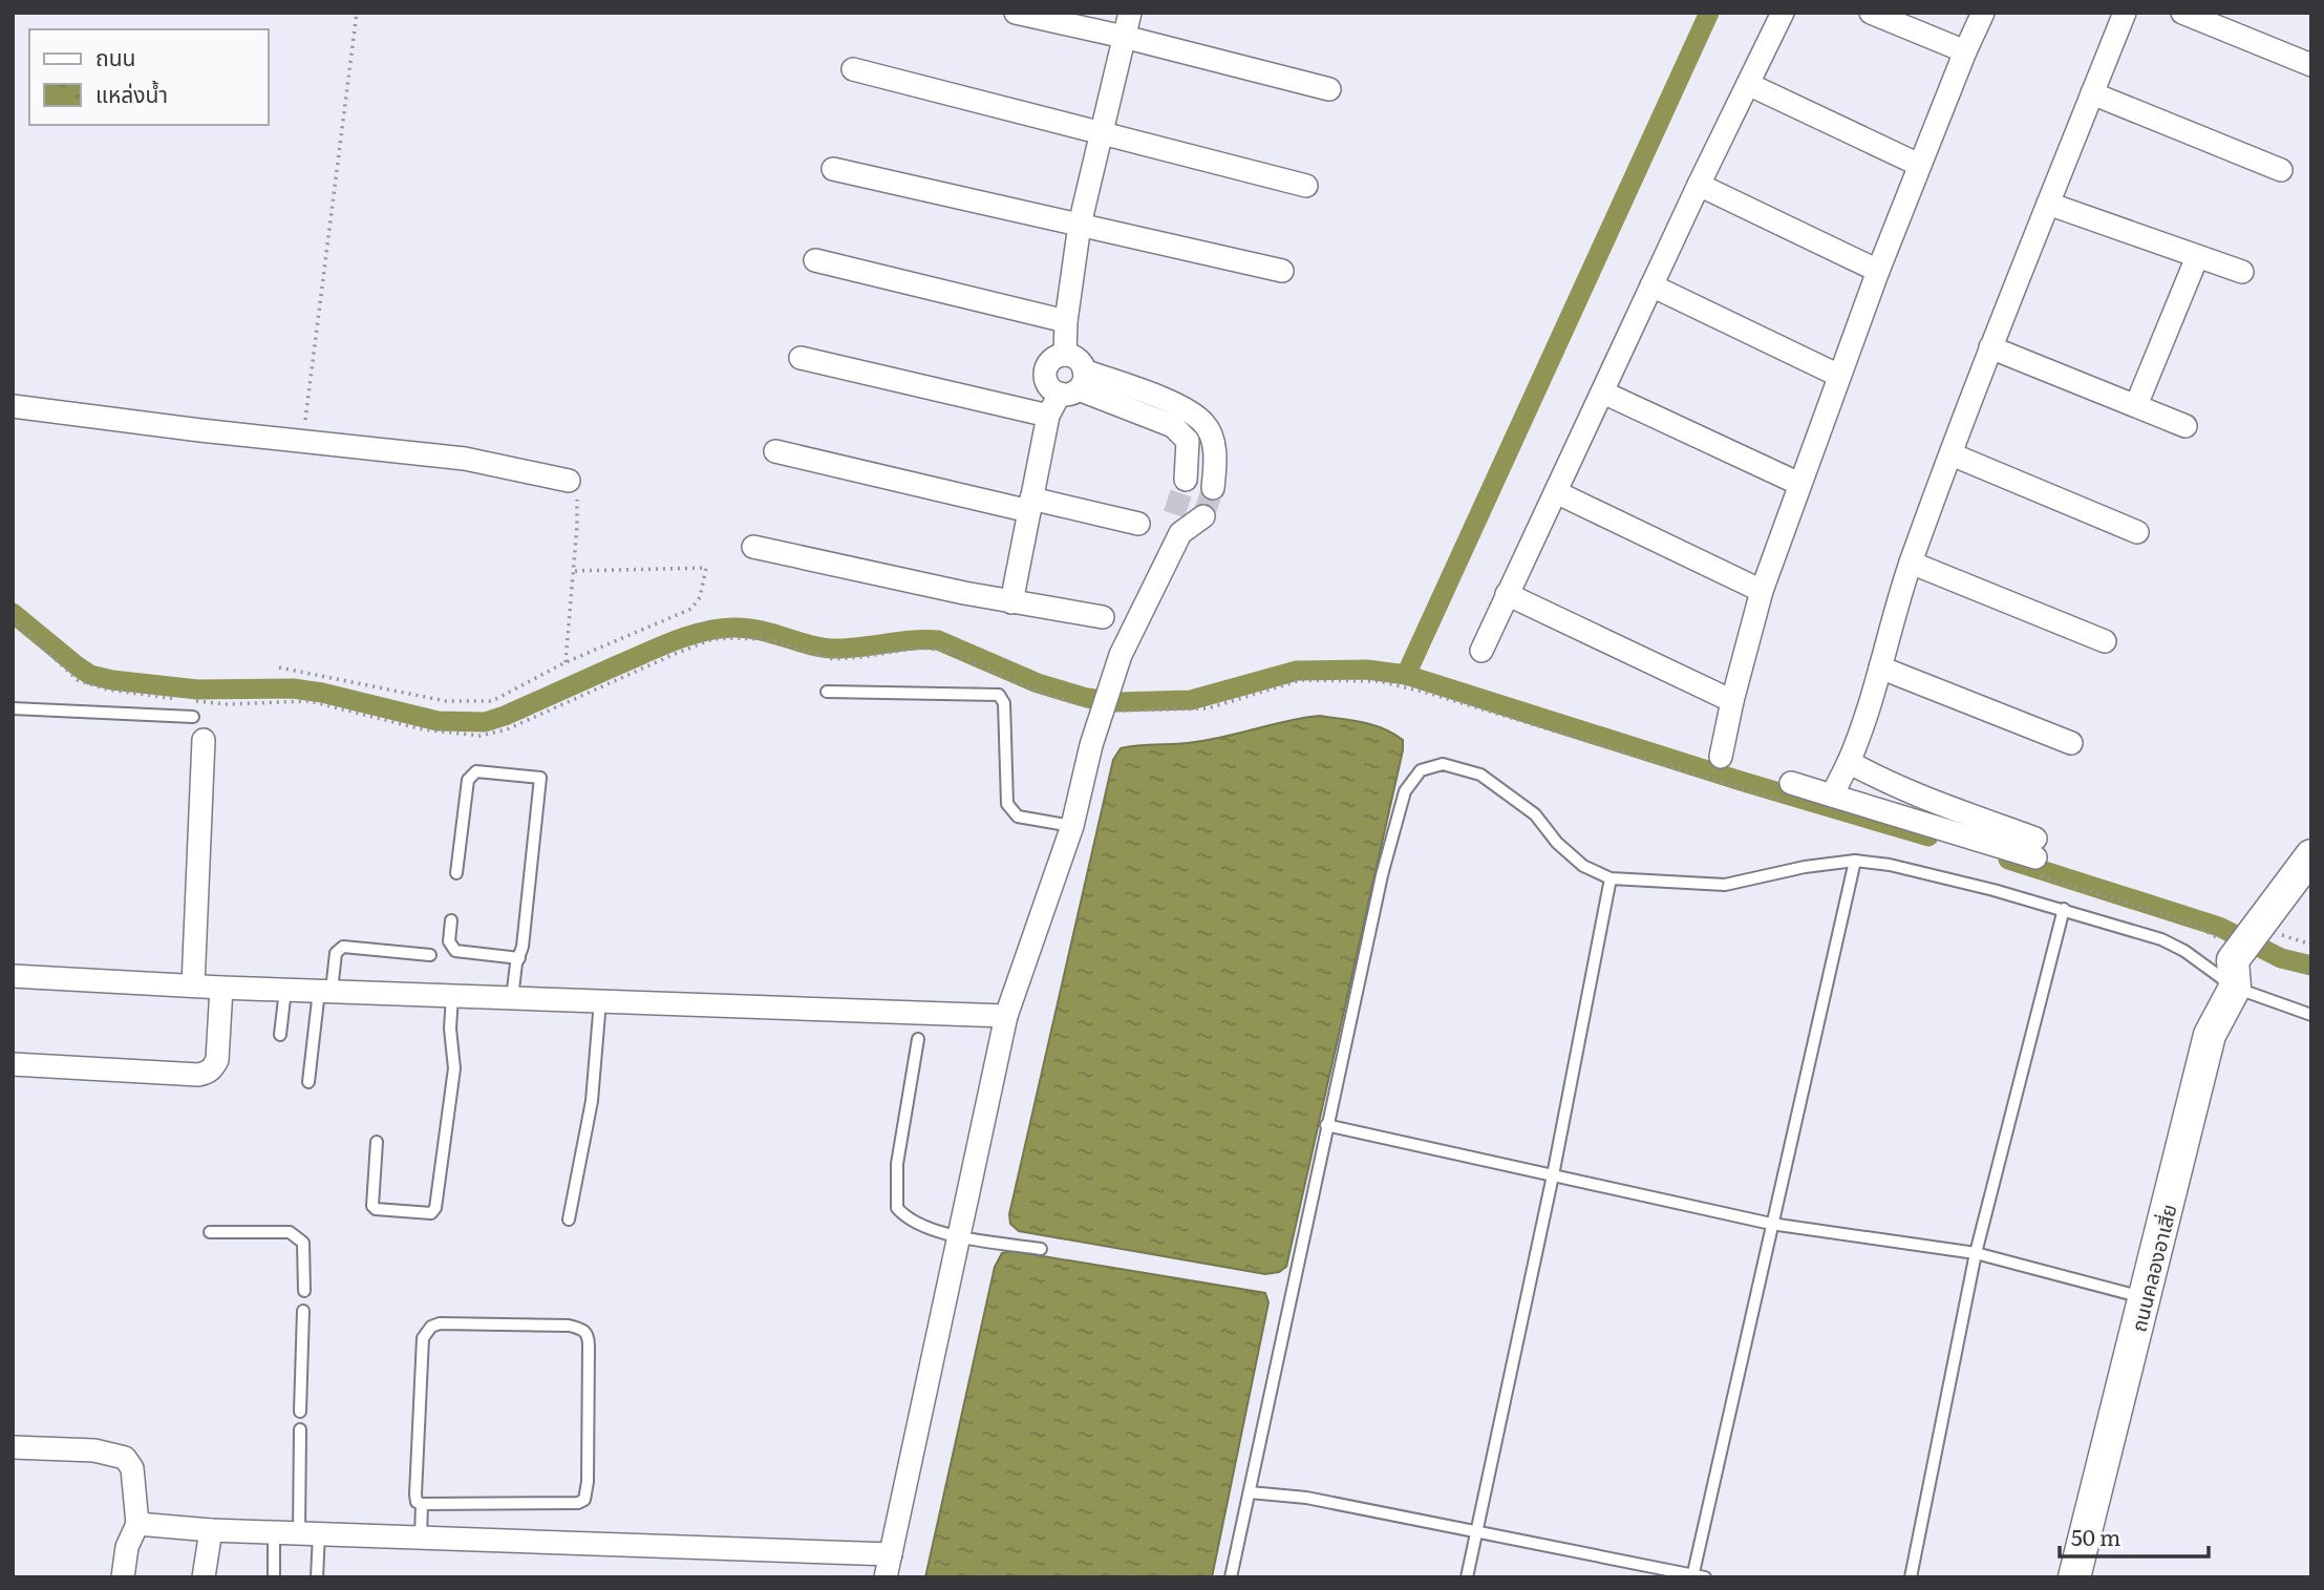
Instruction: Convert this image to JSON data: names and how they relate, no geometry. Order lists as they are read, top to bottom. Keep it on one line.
{"streets":{"street":["ถนนคลองอาเสี่ย"]},"legend":["ถนน","แหล่งน้ำ"],"scale_bar":"50 m"}
